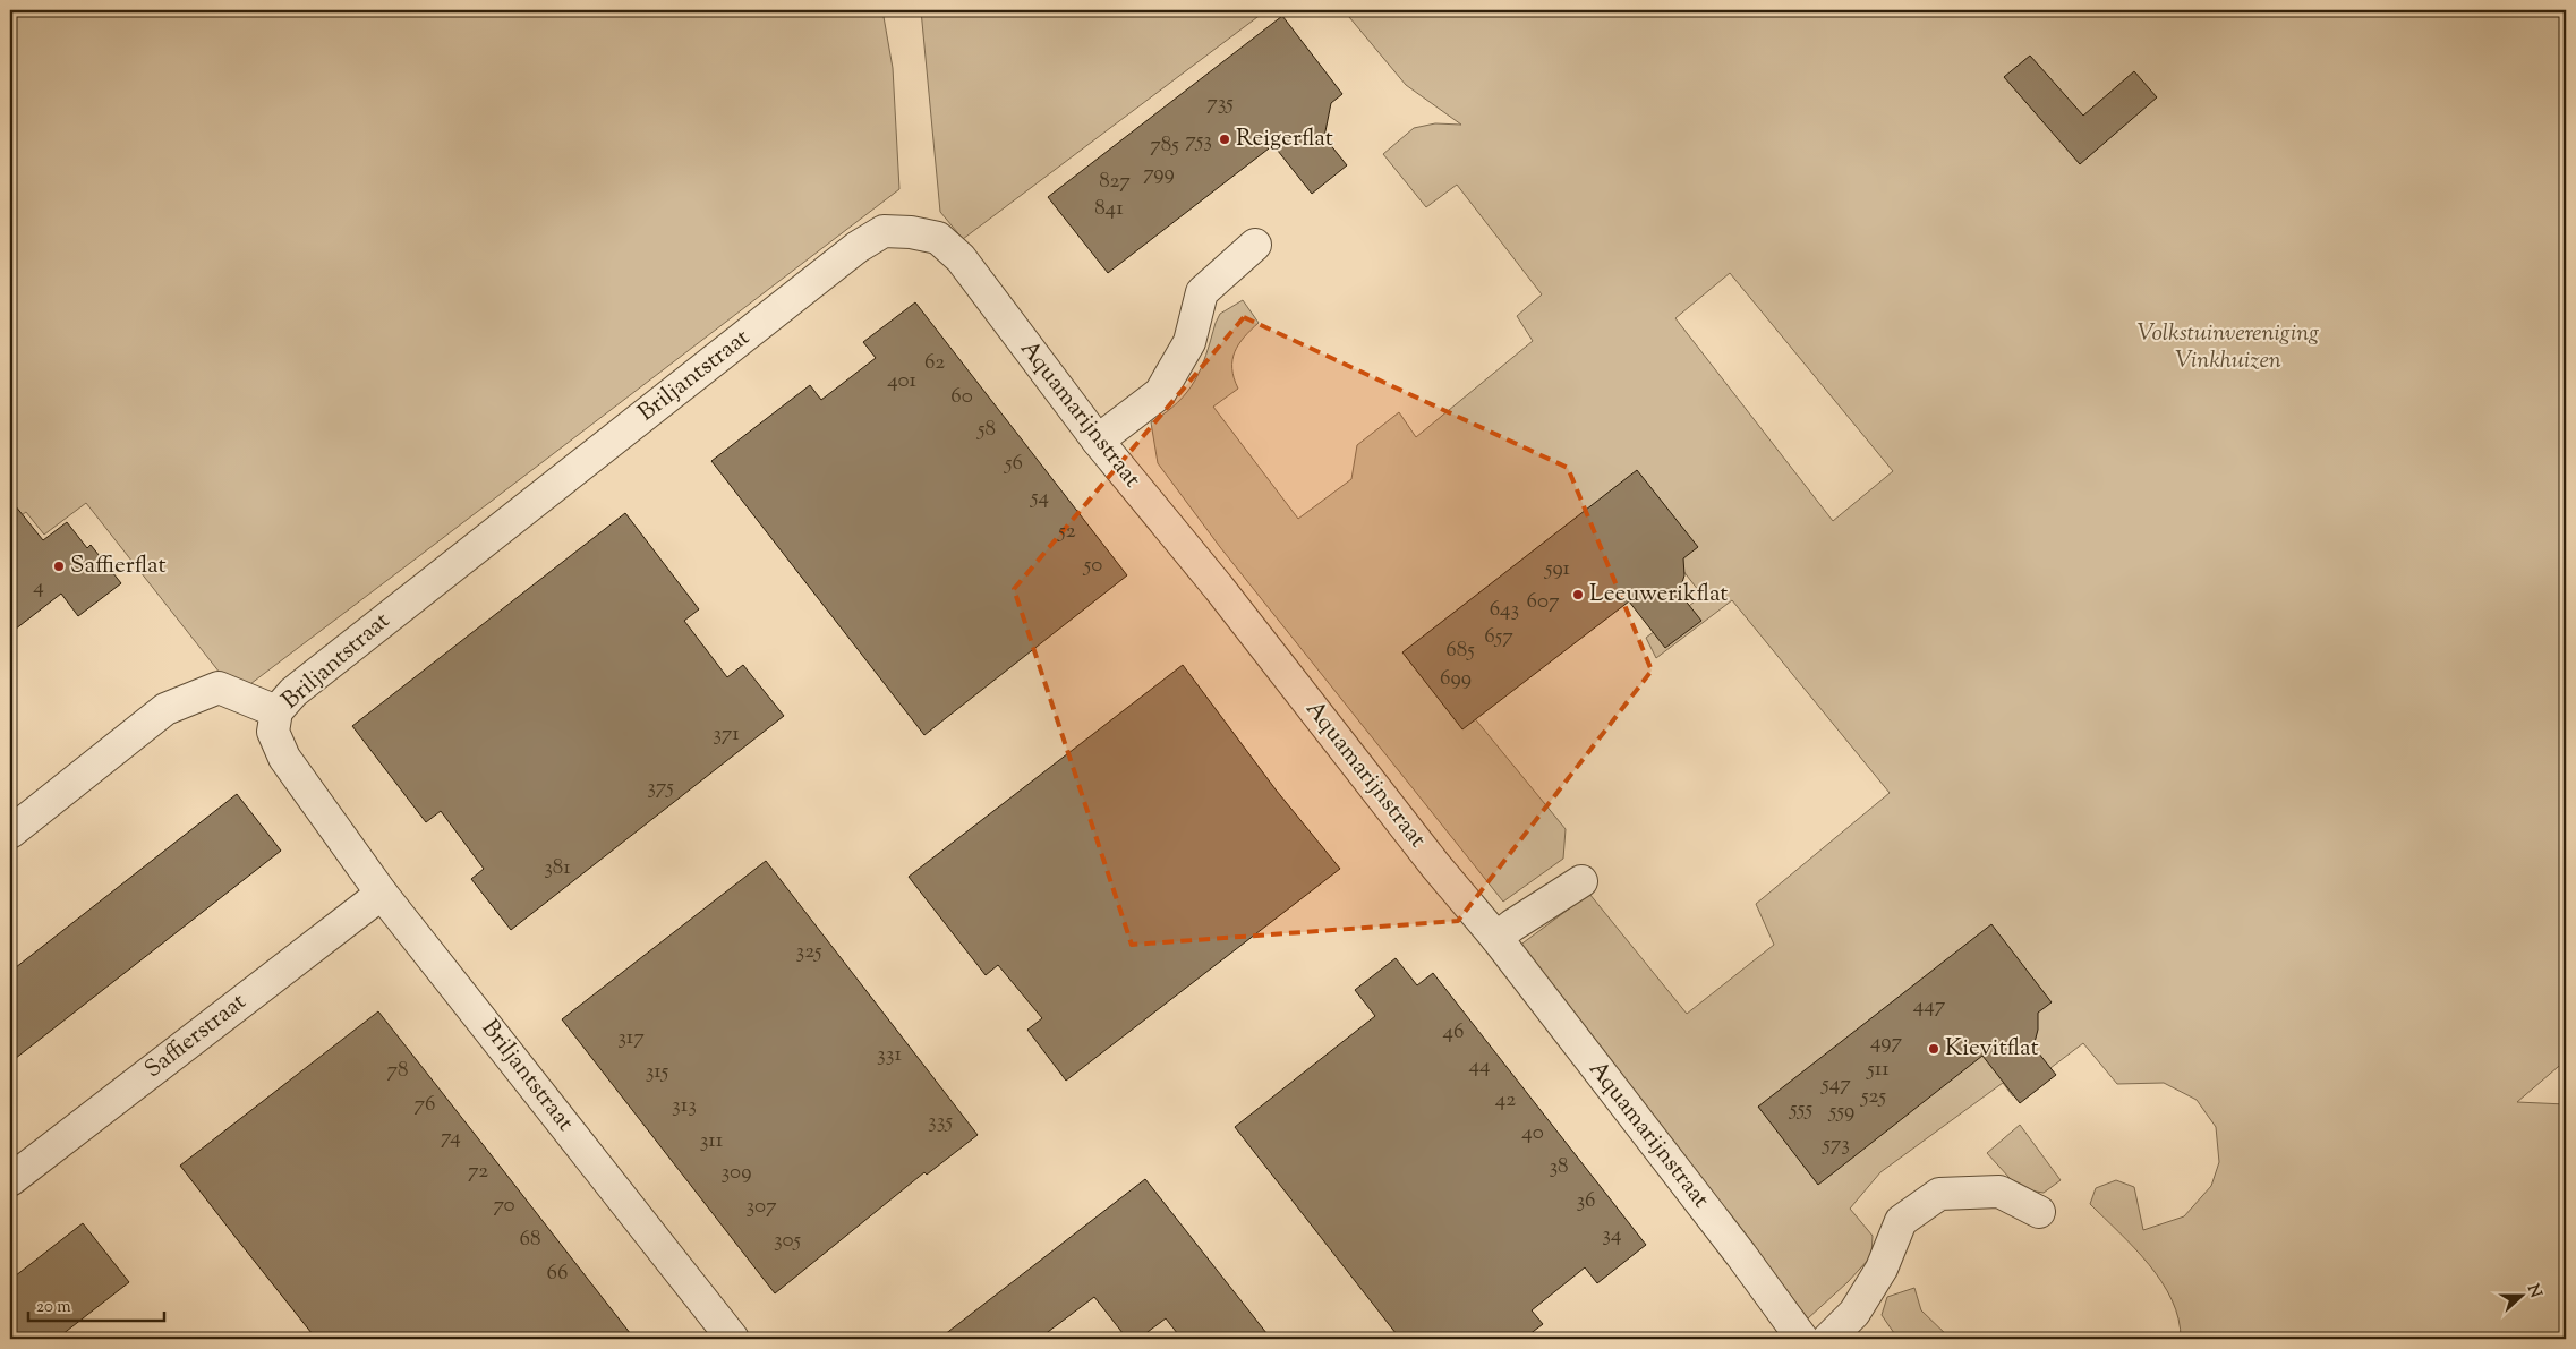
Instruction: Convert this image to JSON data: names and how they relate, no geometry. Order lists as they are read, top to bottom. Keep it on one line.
{"streets":{"street":["Briljantstraat","Aquamarijnstraat","Saffierstraat"]},"crossings":[["Briljantstraat","Aquamarijnstraat"],["Briljantstraat","Saffierstraat"]],"parks":["Volkstuinvereniging Vinkhuizen"],"places":["Reigerflat","Saffierflat","Leeuwerikflat","Kievitflat"],"house_numbers":["735","753","785","799","827","841","62","401","60","58","56","54","52","50","591","4","607","643","657","685","699","371","375","381","325","447","46","317","497","331","44","511","78","315","547","525","42","76","313","555","559","335","40","74","311","573","38","72","309","36","70","307","34","68","305","66"],"scale_bar":"20 m","north":"right"}
